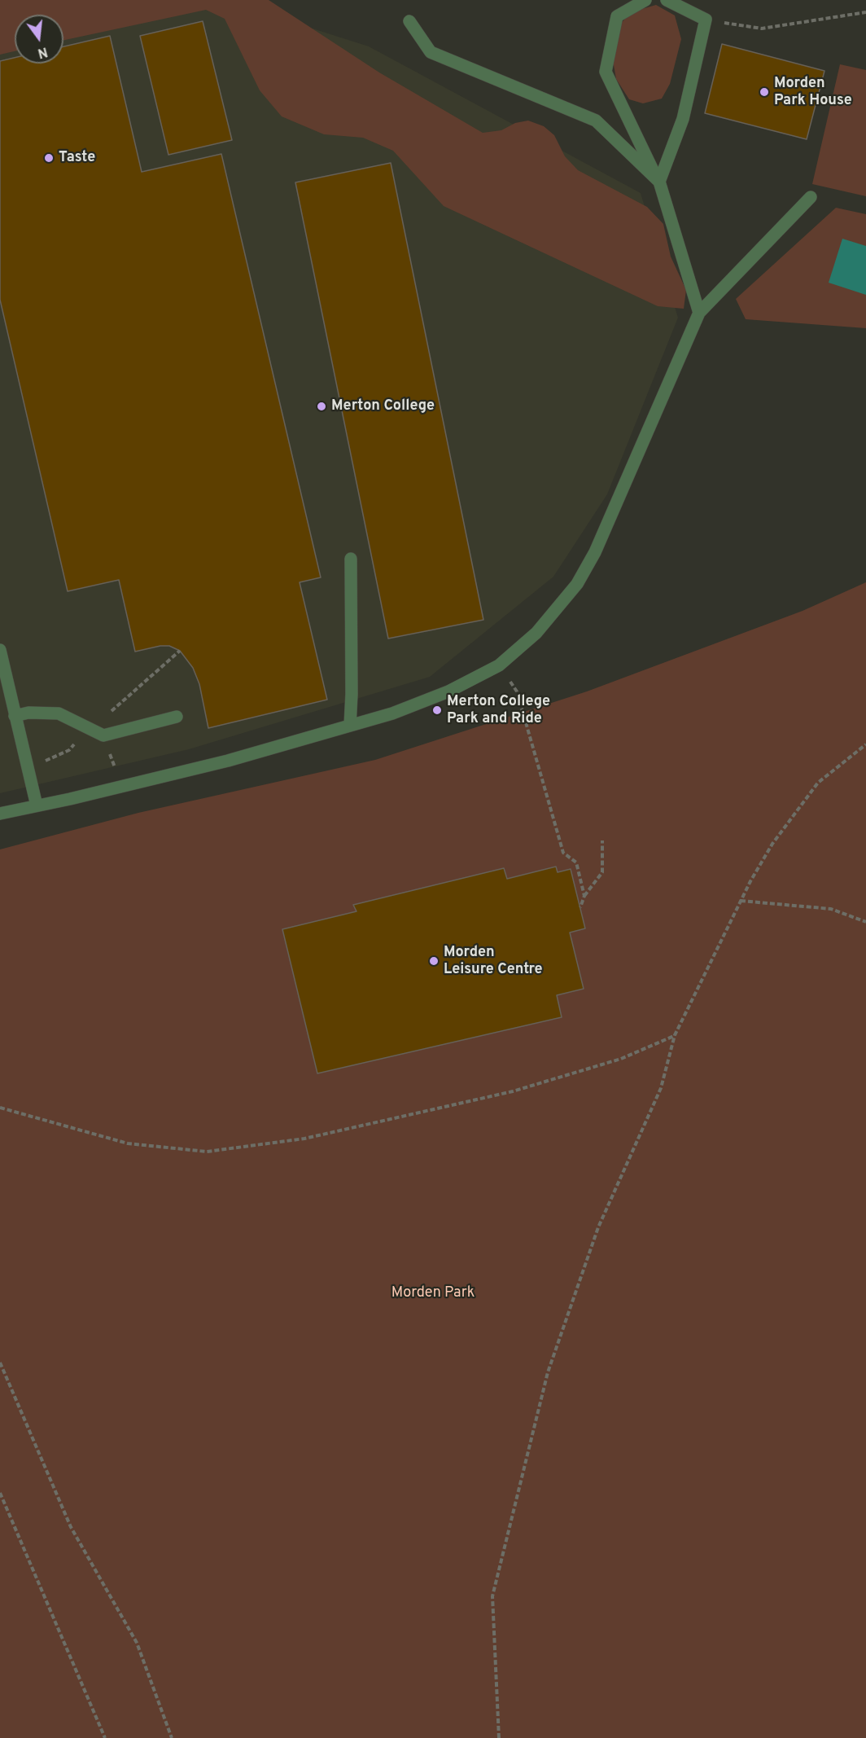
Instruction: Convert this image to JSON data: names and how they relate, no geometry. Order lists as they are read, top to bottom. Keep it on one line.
{"parks":["Morden Park"],"places":["Morden Park House","Taste","Merton College","Merton College Park and Ride","Morden Leisure Centre"],"north":"bottom"}
